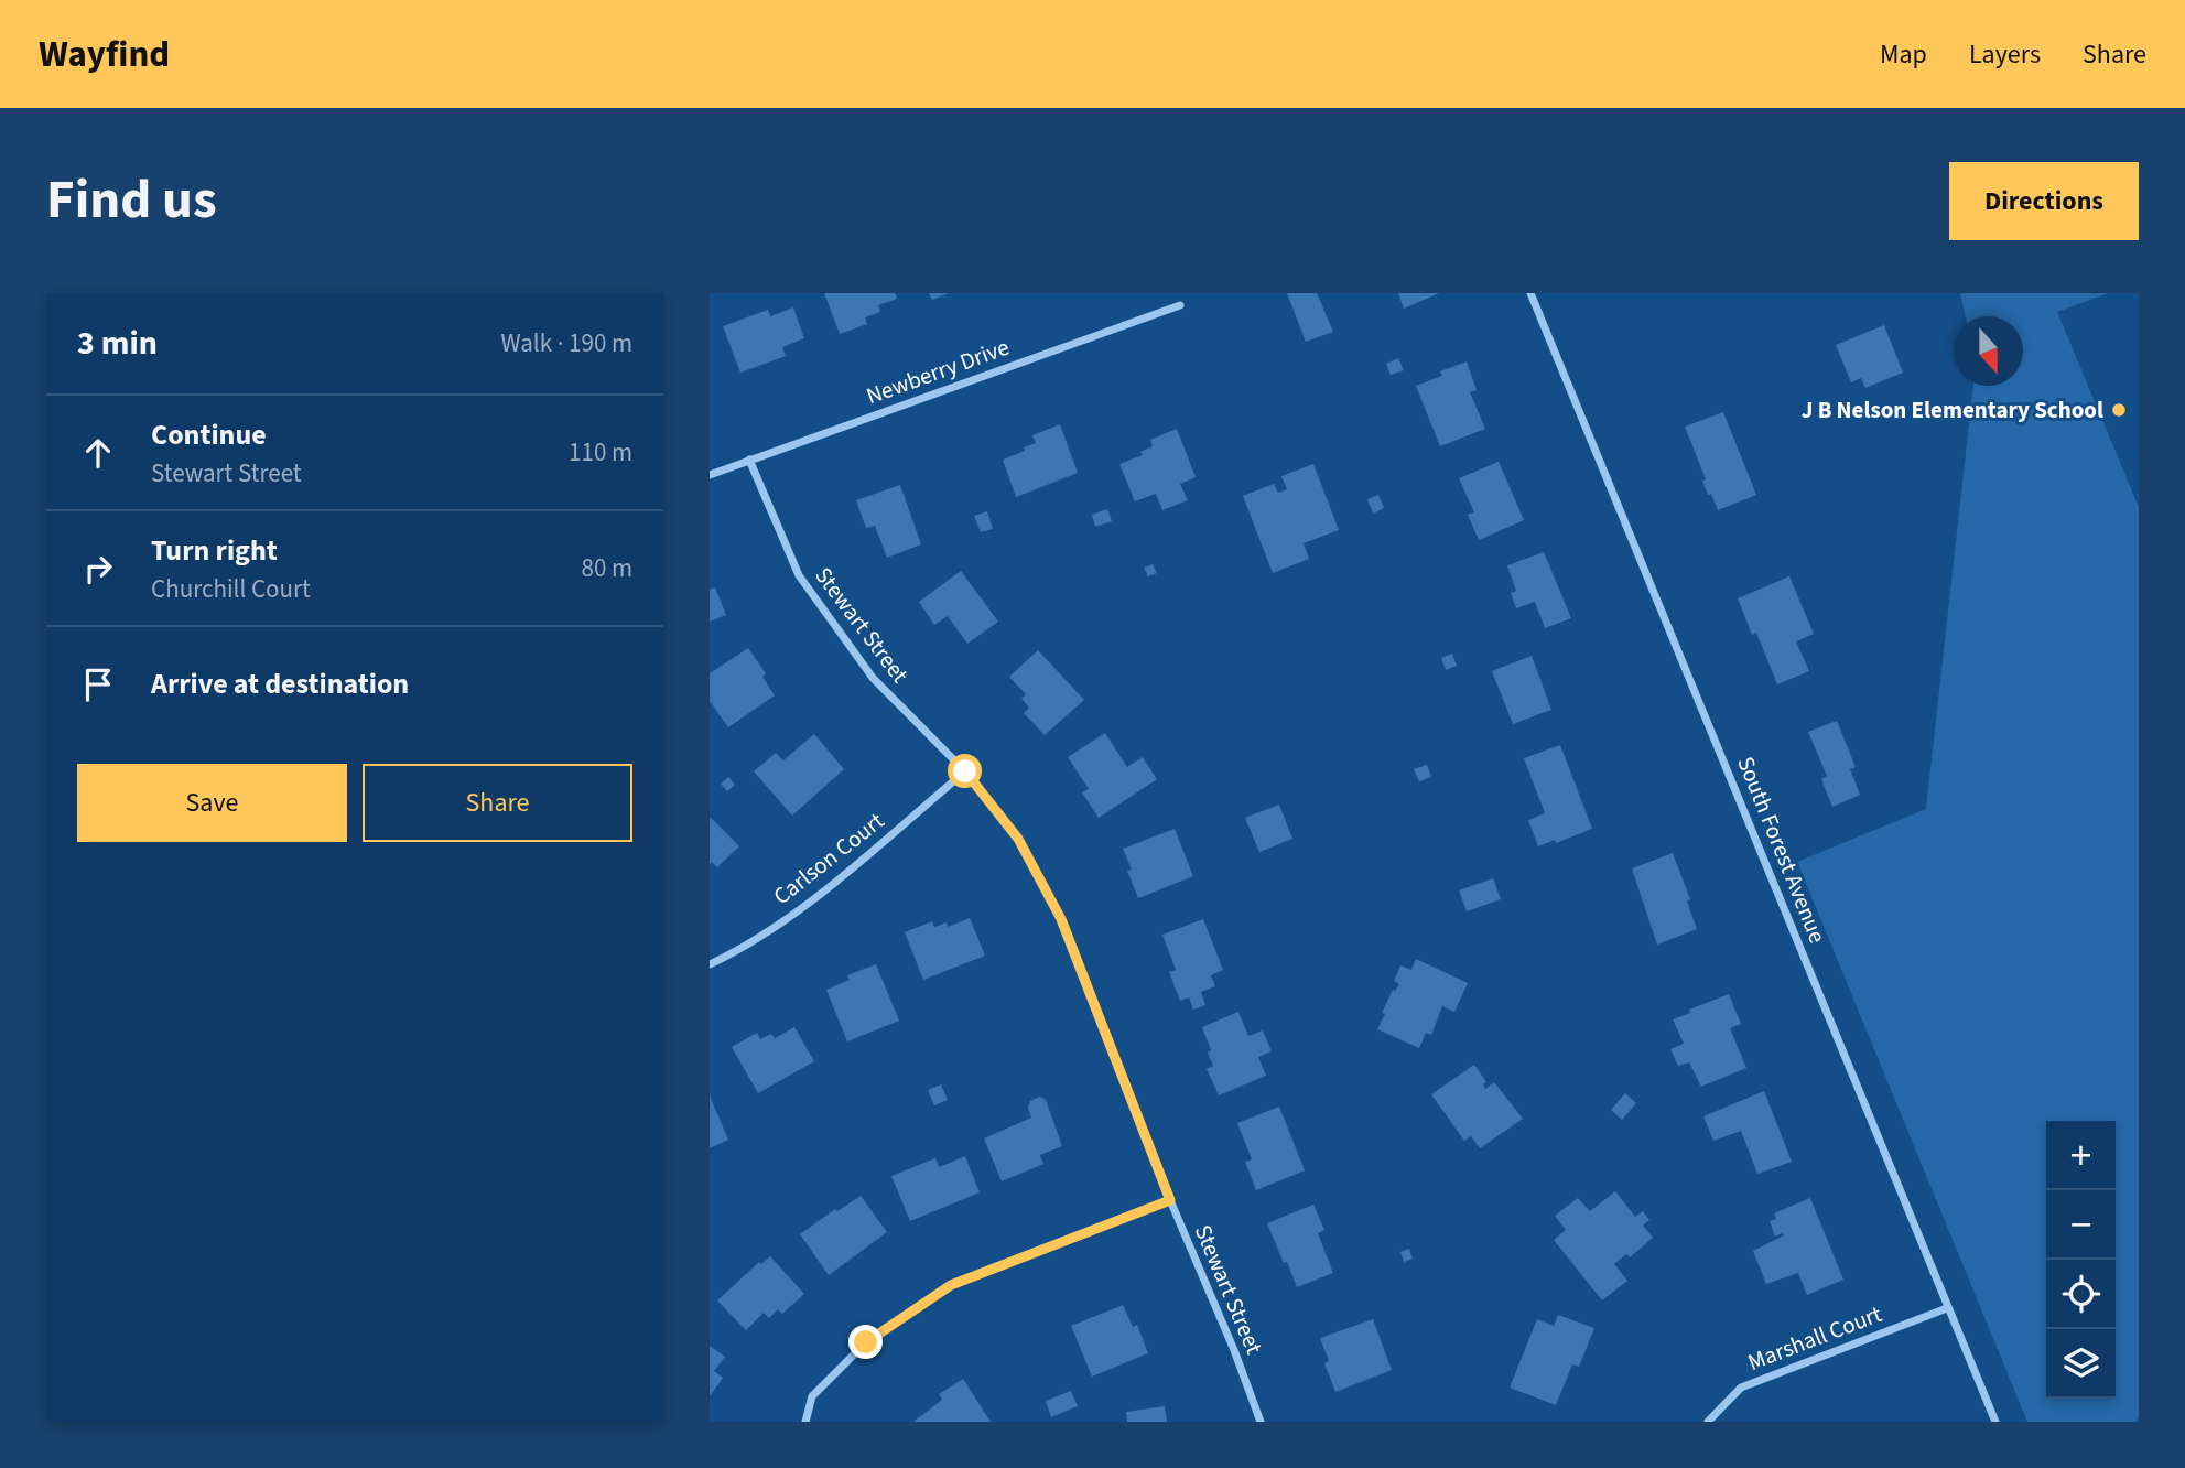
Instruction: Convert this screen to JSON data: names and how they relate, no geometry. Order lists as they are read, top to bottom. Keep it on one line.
{"streets":{"street":["Newberry Drive","Stewart Street","South Forest Avenue","Carlson Court","Marshall Court"]},"crossings":[["Newberry Drive","Stewart Street"],["Stewart Street","Carlson Court"],["South Forest Avenue","Marshall Court"]],"places":["J B Nelson Elementary School"],"north":"bottom","page":{"header":"Wayfind","nav":["Map","Layers","Share"],"title":"Find us","buttons":["Directions",["Save","Share"]],"heading":["3 min","Walk · 190 m"],"list":[["Continue","Stewart Street","110 m"],["Turn right","Churchill Court","80 m"],"Arrive at destination"],"map_buttons":["+","−"]}}
